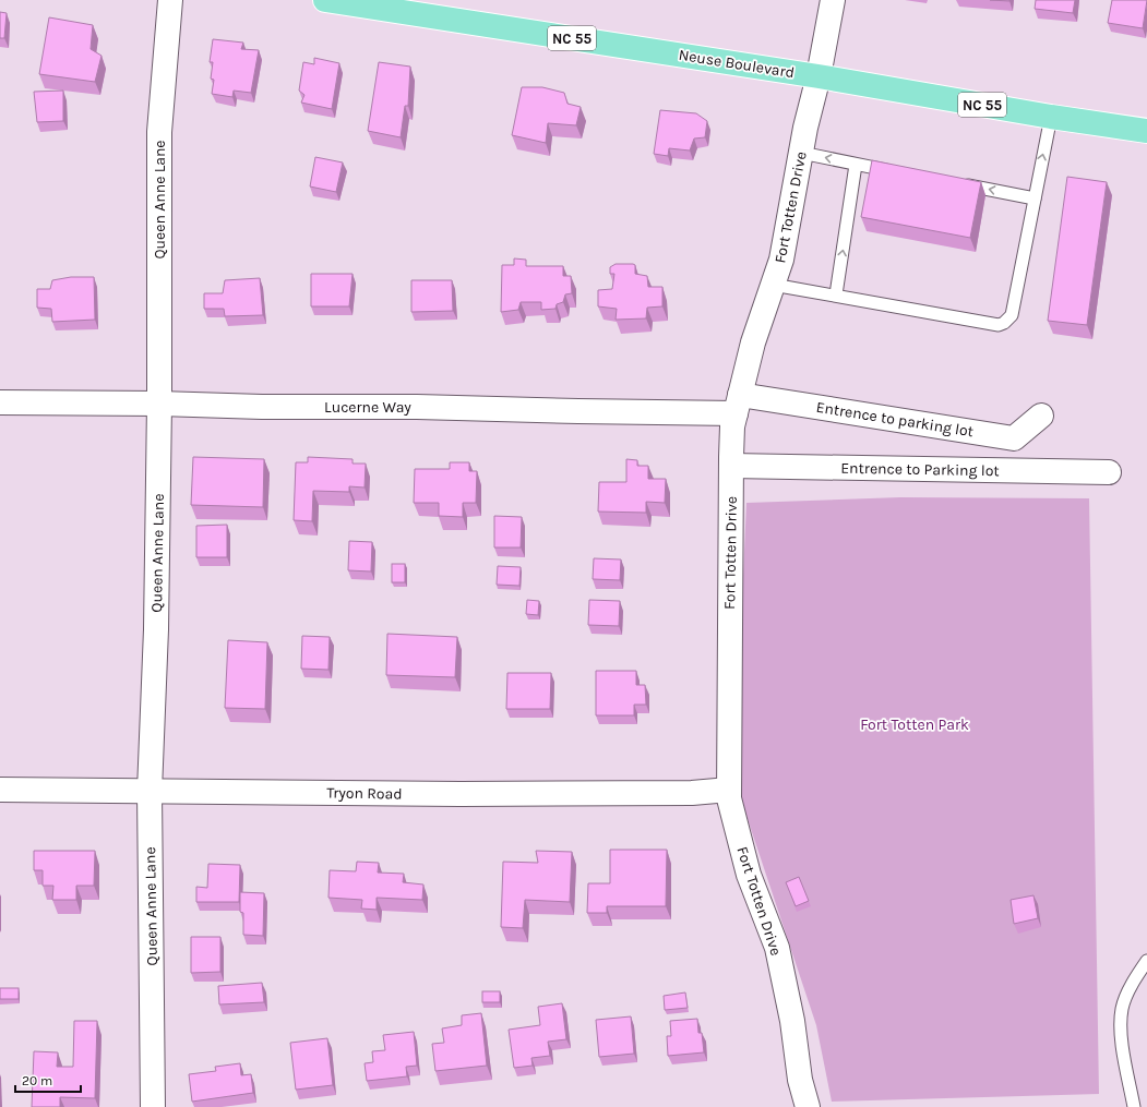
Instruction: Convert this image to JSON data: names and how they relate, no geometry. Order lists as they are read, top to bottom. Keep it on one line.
{"streets":{"main road":["NC 55","Neuse Boulevard"],"street":["Queen Anne Lane","Fort Totten Drive","Lucerne Way","Entrence to parking lot","Entrence to Parking lot","Tryon Road"]},"crossings":[["Neuse Boulevard","Fort Totten Drive"],["Queen Anne Lane","Lucerne Way"],["Queen Anne Lane","Tryon Road"],["Fort Totten Drive","Lucerne Way"],["Fort Totten Drive","Entrence to parking lot"],["Fort Totten Drive","Entrence to Parking lot"],["Fort Totten Drive","Tryon Road"],["Lucerne Way","Entrence to parking lot"]],"parks":["Fort Totten Park"],"scale_bar":"20 m"}
